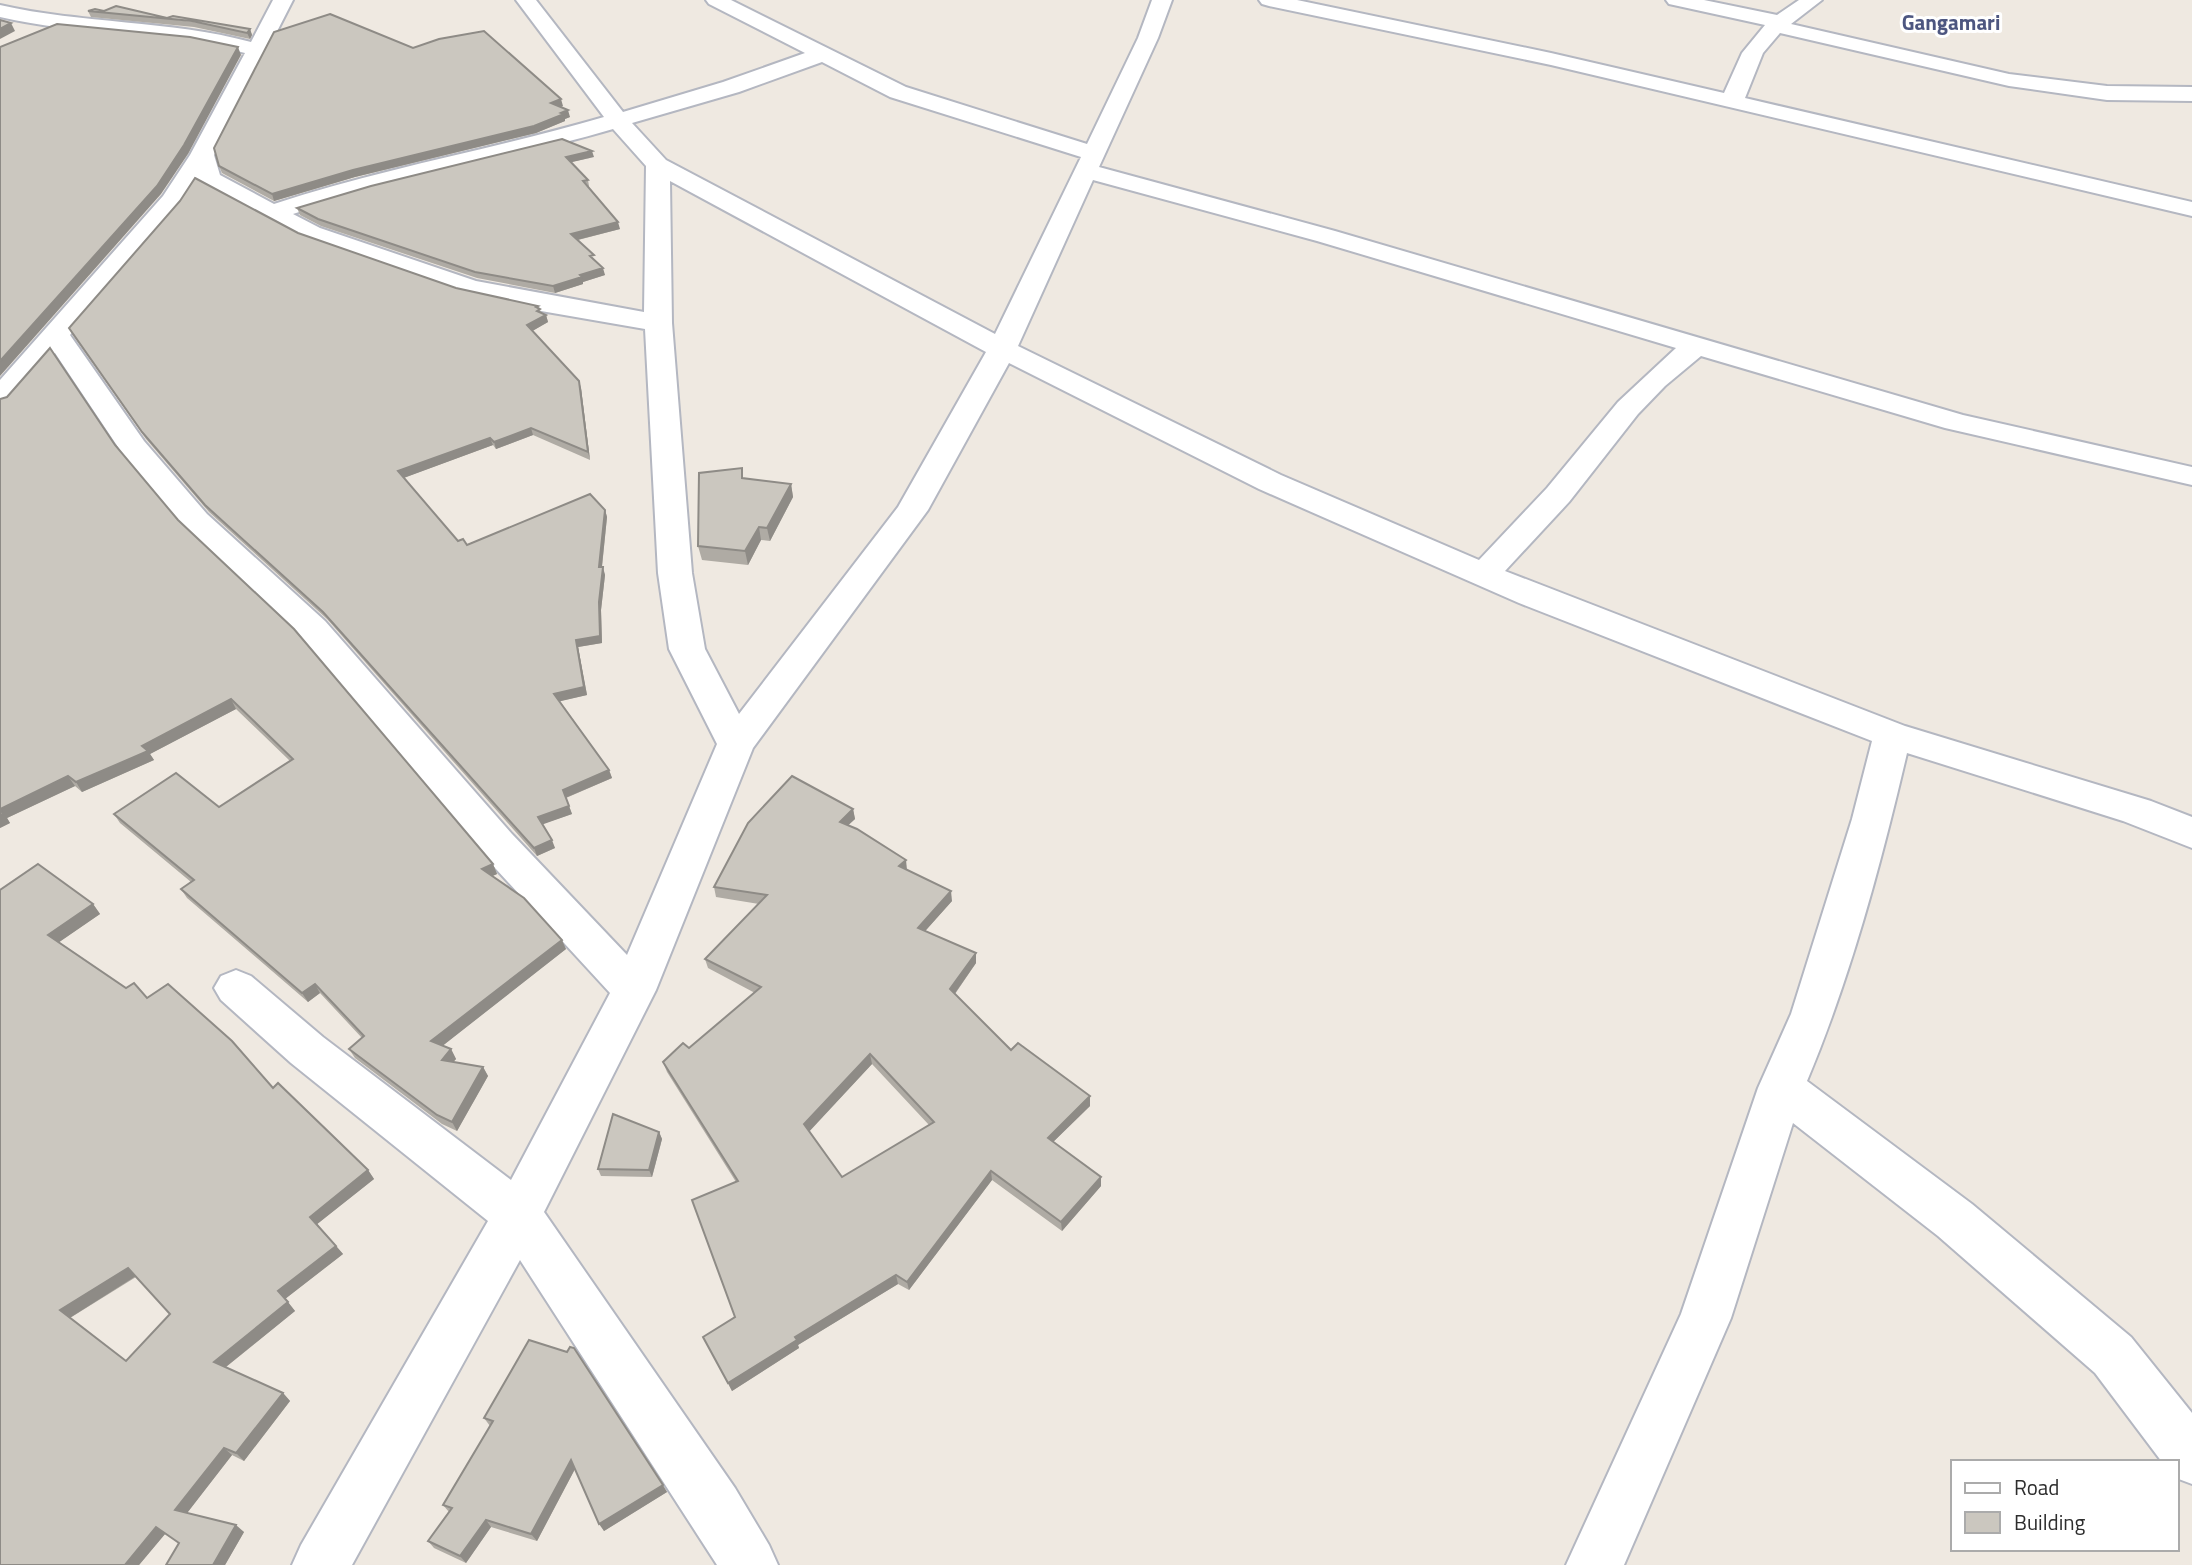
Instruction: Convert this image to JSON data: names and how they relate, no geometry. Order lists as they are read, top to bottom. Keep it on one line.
{"districts":["Gangamari"],"legend":["Road","Building"]}
